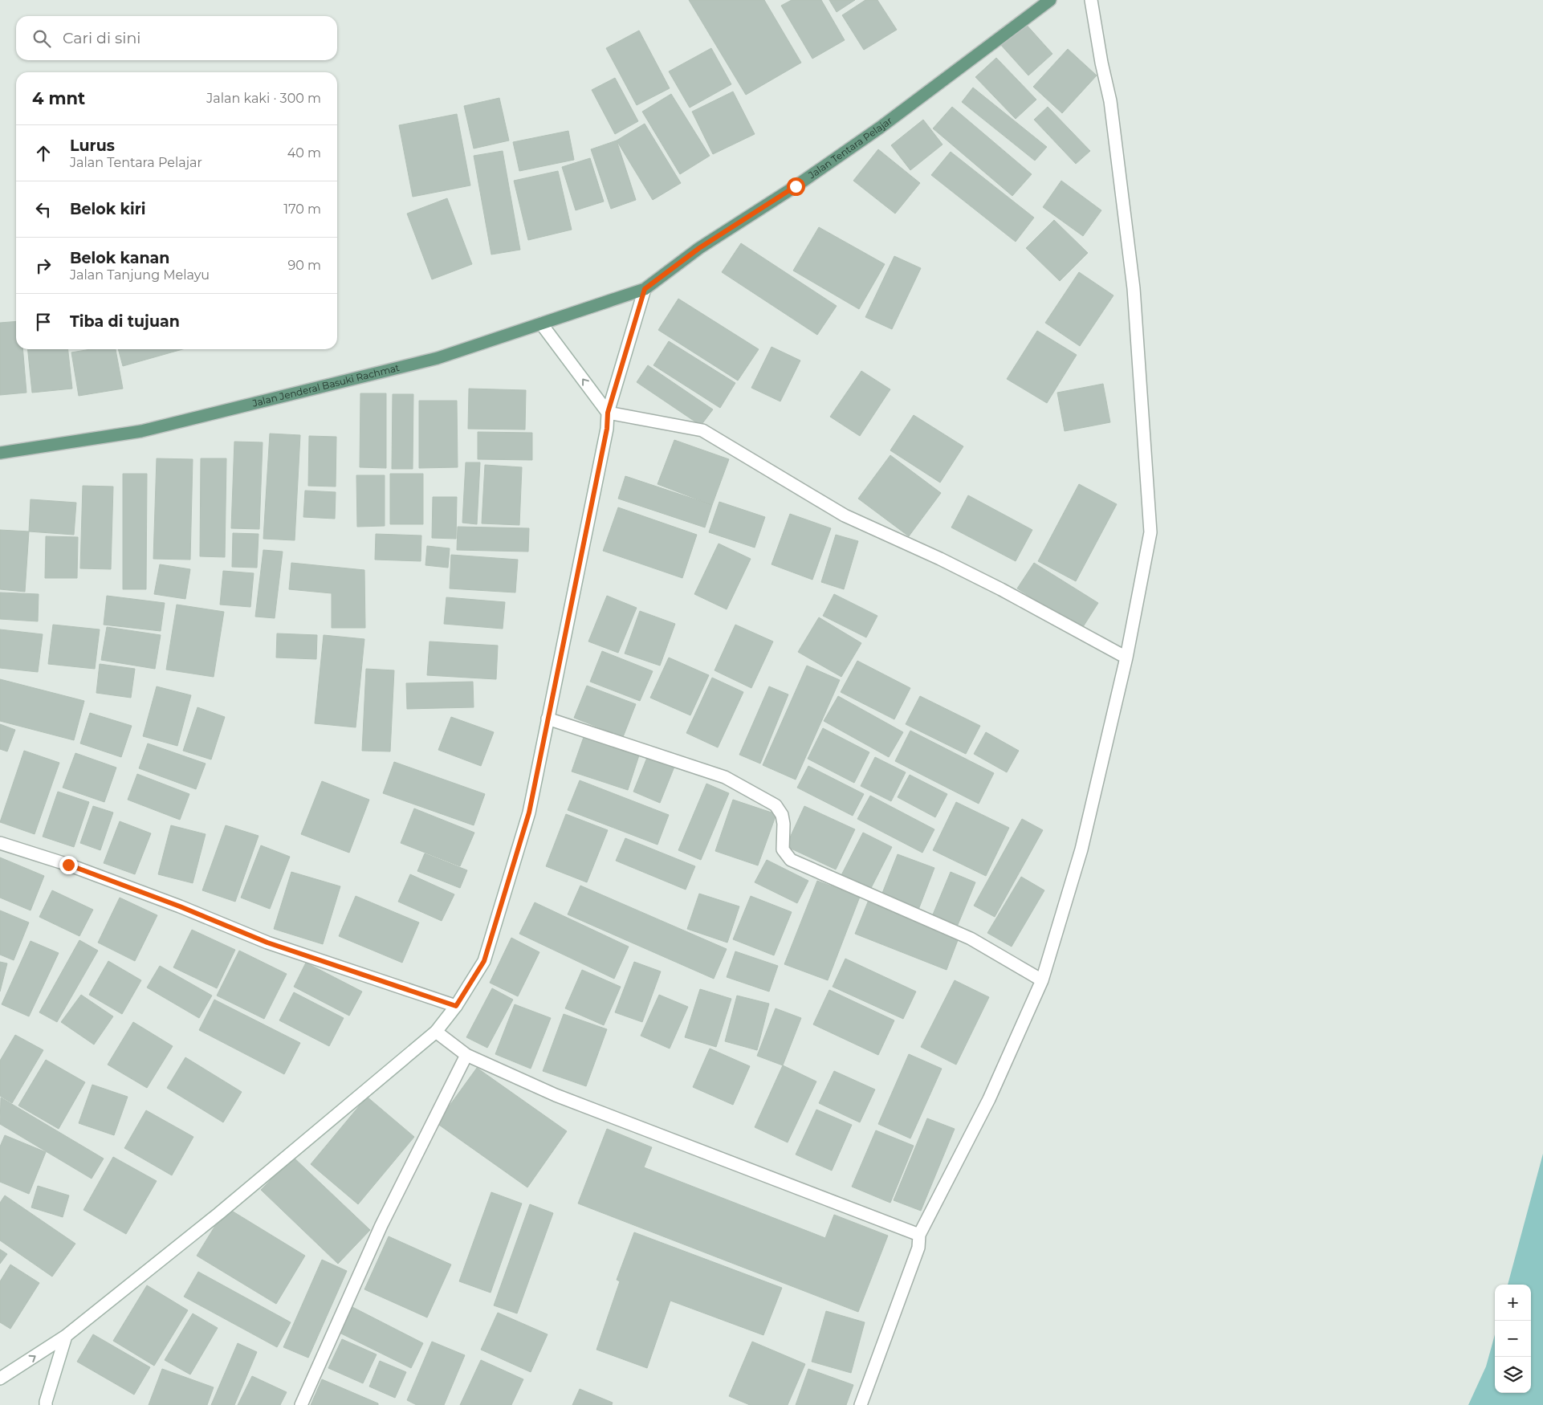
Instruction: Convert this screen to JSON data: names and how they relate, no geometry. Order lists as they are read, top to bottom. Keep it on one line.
{"streets":{"main road":["Jalan Tentara Pelajar","Jalan Jenderal Basuki Rachmat"]},"crossings":[["Jalan Tentara Pelajar","Jalan Jenderal Basuki Rachmat"]],"page":{"search":"Cari di sini","heading":["4 mnt","Jalan kaki · 300 m"],"list":[["Lurus","Jalan Tentara Pelajar","40 m"],["Belok kiri","170 m"],["Belok kanan","Jalan Tanjung Melayu","90 m"],"Tiba di tujuan"],"map_buttons":["+","−"]}}
